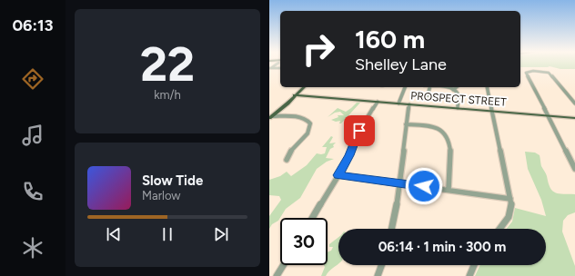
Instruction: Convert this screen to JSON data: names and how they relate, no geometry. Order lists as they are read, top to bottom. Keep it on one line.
{"streets":{"main road":["PROSPECT STREET"]},"page":{"tabs":"06:13","tile":["22","km/h"],"turn":["160 m","Shelley Lane"],"song":["Slow Tide","Marlow"],"limit":"30","trip":"06:14 · 1 min · 300 m"}}
